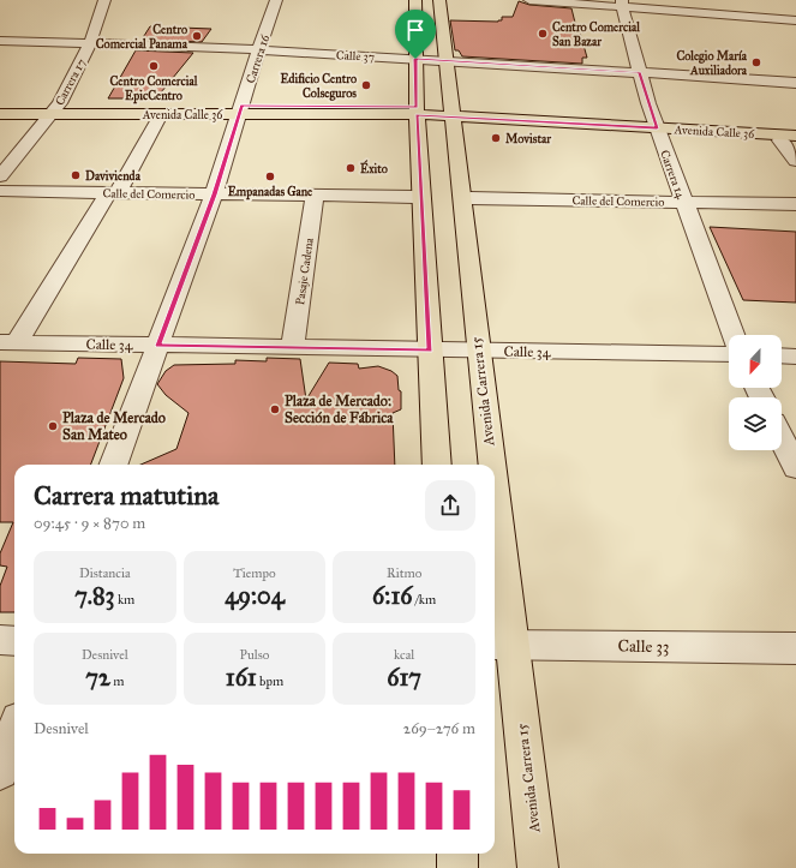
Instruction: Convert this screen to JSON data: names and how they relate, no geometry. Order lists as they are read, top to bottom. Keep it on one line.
{"streets":{"main road":["Avenida Calle 36","Avenida Carrera 15"],"street":["Calle 37","Carrera 16","Carrera 17","Carrera 14","Calle del Comercio","Pasaje Cadena","Calle 34","Calle 33"]},"crossings":[["Calle 37","Carrera 16"],["Calle 37","Carrera 17"],["Calle 37","Carrera 14"],["Calle 37","Avenida Carrera 15"],["Carrera 16","Avenida Calle 36"],["Carrera 16","Calle del Comercio"],["Carrera 16","Calle 34"],["Carrera 17","Avenida Calle 36"],["Avenida Calle 36","Carrera 14"],["Avenida Calle 36","Avenida Carrera 15"],["Carrera 14","Calle del Comercio"],["Calle del Comercio","Pasaje Cadena"],["Pasaje Cadena","Calle 34"],["Calle 34","Avenida Carrera 15"],["Avenida Carrera 15","Calle 33"]],"places":["Centro Comercial San Bazar","Centro Comercial Panama","Colegio María Auxiliadora","Centro Comercial EpicCentro","Edificio Centro Colseguros","Movistar","Éxito","Davivienda","Empanadas Gane","Plaza de Mercado: Sección de Fábrica","Plaza de Mercado San Mateo"],"north":"bottom","page":{"heading":["Carrera matutina","09:45 · 9 × 870 m"],"stats":[["Distancia","7.83 km"],["Tiempo","49:04"],["Ritmo","6:16 /km"],["Desnivel","72 m"],["Pulso","161 bpm"],["kcal","617"]],"chart":["Desnivel","269–276 m"]}}
